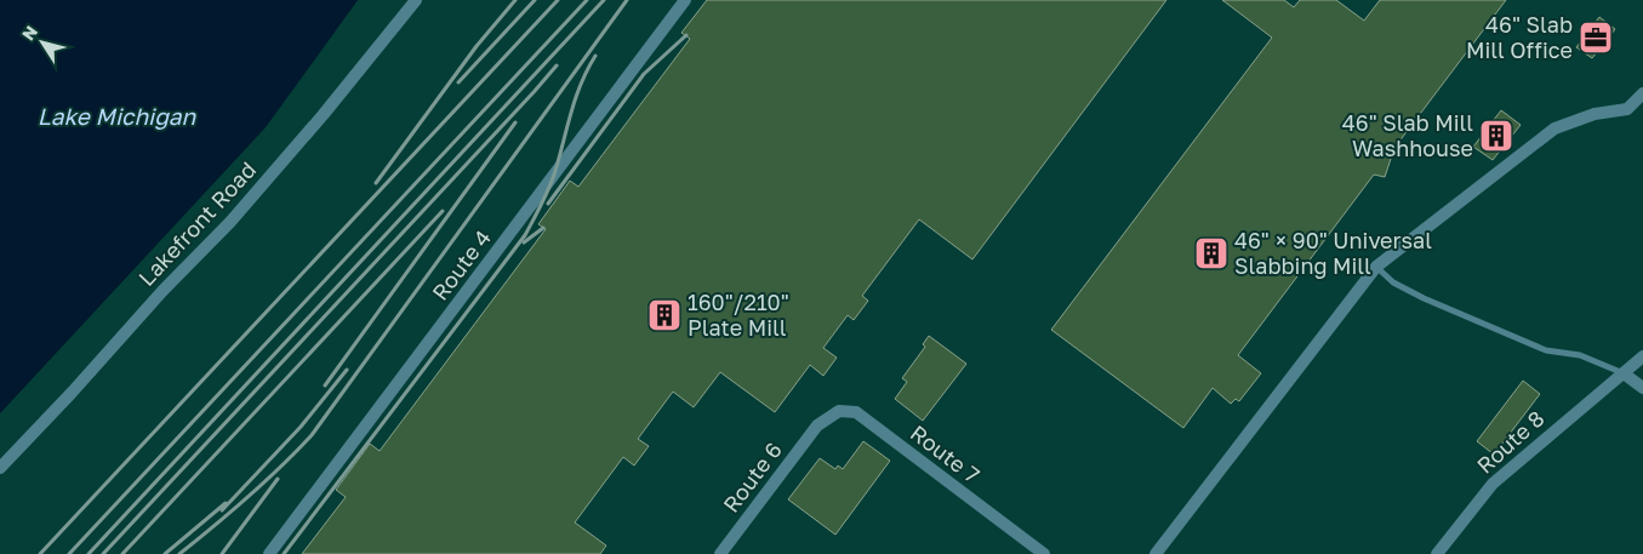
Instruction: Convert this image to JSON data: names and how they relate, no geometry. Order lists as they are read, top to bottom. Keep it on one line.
{"streets":{"street":["Lakefront Road","Route 4","Route 8","Route 7","Route 6"]},"crossings":[["Route 7","Route 6"]],"water":["Lake Michigan"],"places":{"office":["46\" Slab Mill Office"],"building":["46\" Slab Mill Washhouse","46\" × 90\" Universal Slabbing Mill","160\"/210\" Plate Mill"]},"north":"top left"}
